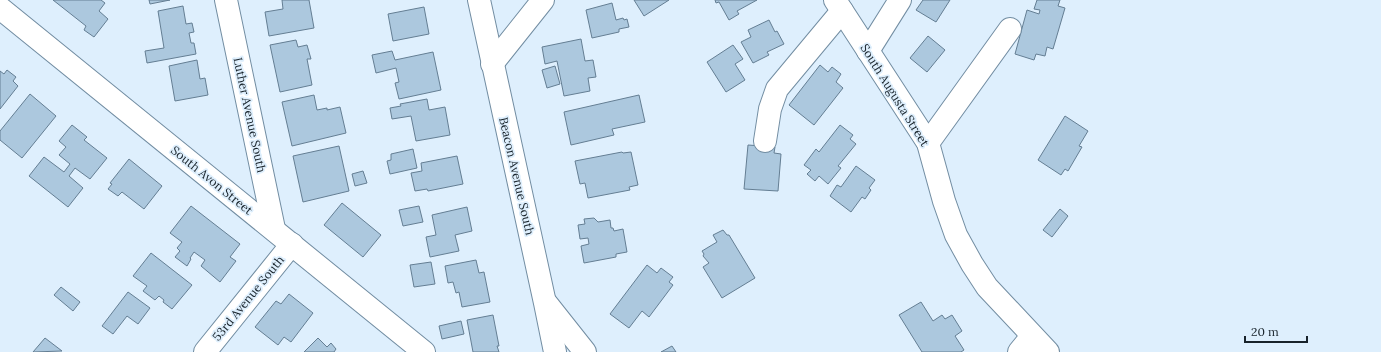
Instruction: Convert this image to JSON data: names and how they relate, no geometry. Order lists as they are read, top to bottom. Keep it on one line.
{"streets":{"street":["South Augusta Street","Luther Avenue South","Beacon Avenue South","South Avon Street","53rd Avenue South"]},"crossings":[["Luther Avenue South","South Avon Street"],["South Avon Street","53rd Avenue South"]],"scale_bar":"20 m"}
